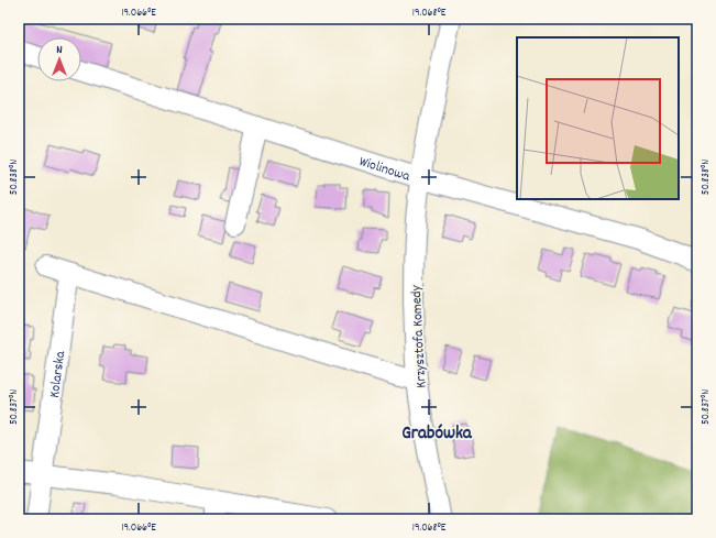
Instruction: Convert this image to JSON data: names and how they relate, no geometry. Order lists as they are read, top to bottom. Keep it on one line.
{"streets":{"street":["Wiolinowa","Krzysztofa Komedy","Kolarska"]},"crossings":[["Wiolinowa","Krzysztofa Komedy"]],"districts":["Grabówka"],"north":"top","coordinates":["19.066°E","19.068°E","50.838°N","50.837°N"]}
